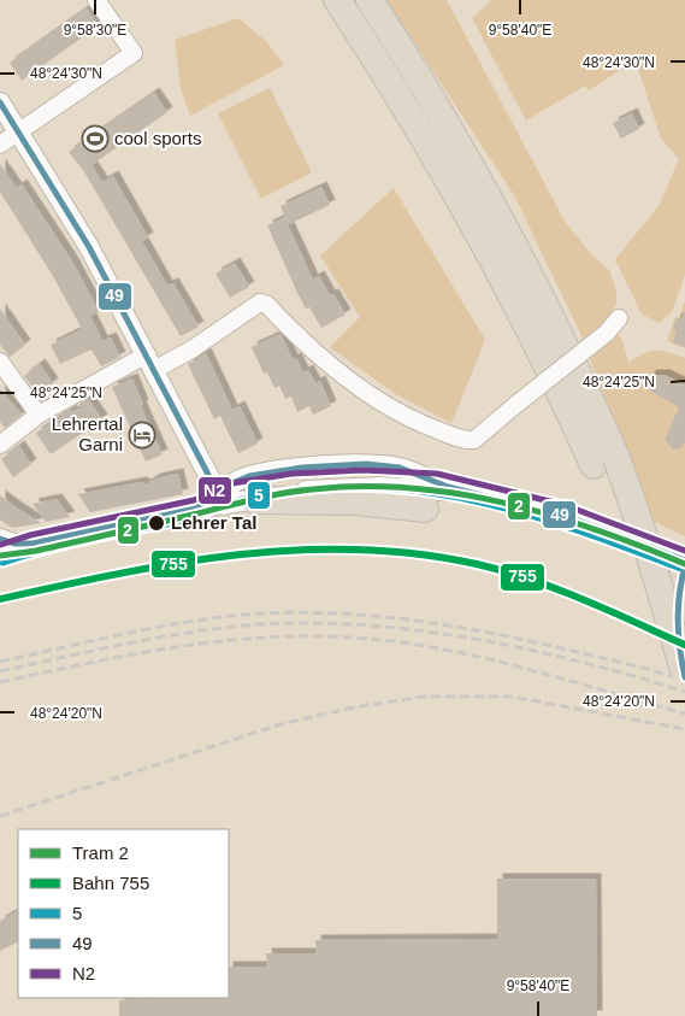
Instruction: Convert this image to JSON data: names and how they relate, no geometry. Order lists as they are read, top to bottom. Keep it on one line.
{"places":{"sports":["cool sports"],"hotel":["Lehrertal Garni"],"other":["Lehrer Tal"]},"lines":["transit line 49","transit line N2","tram line 2","transit line 5","rail line 755"],"legend":["Tram 2","Bahn 755","5","49","N2"],"coordinates":["9°58'30\"E","9°58'40\"E","48°24'30\"N","48°24'25\"N","48°24'20\"N"]}
